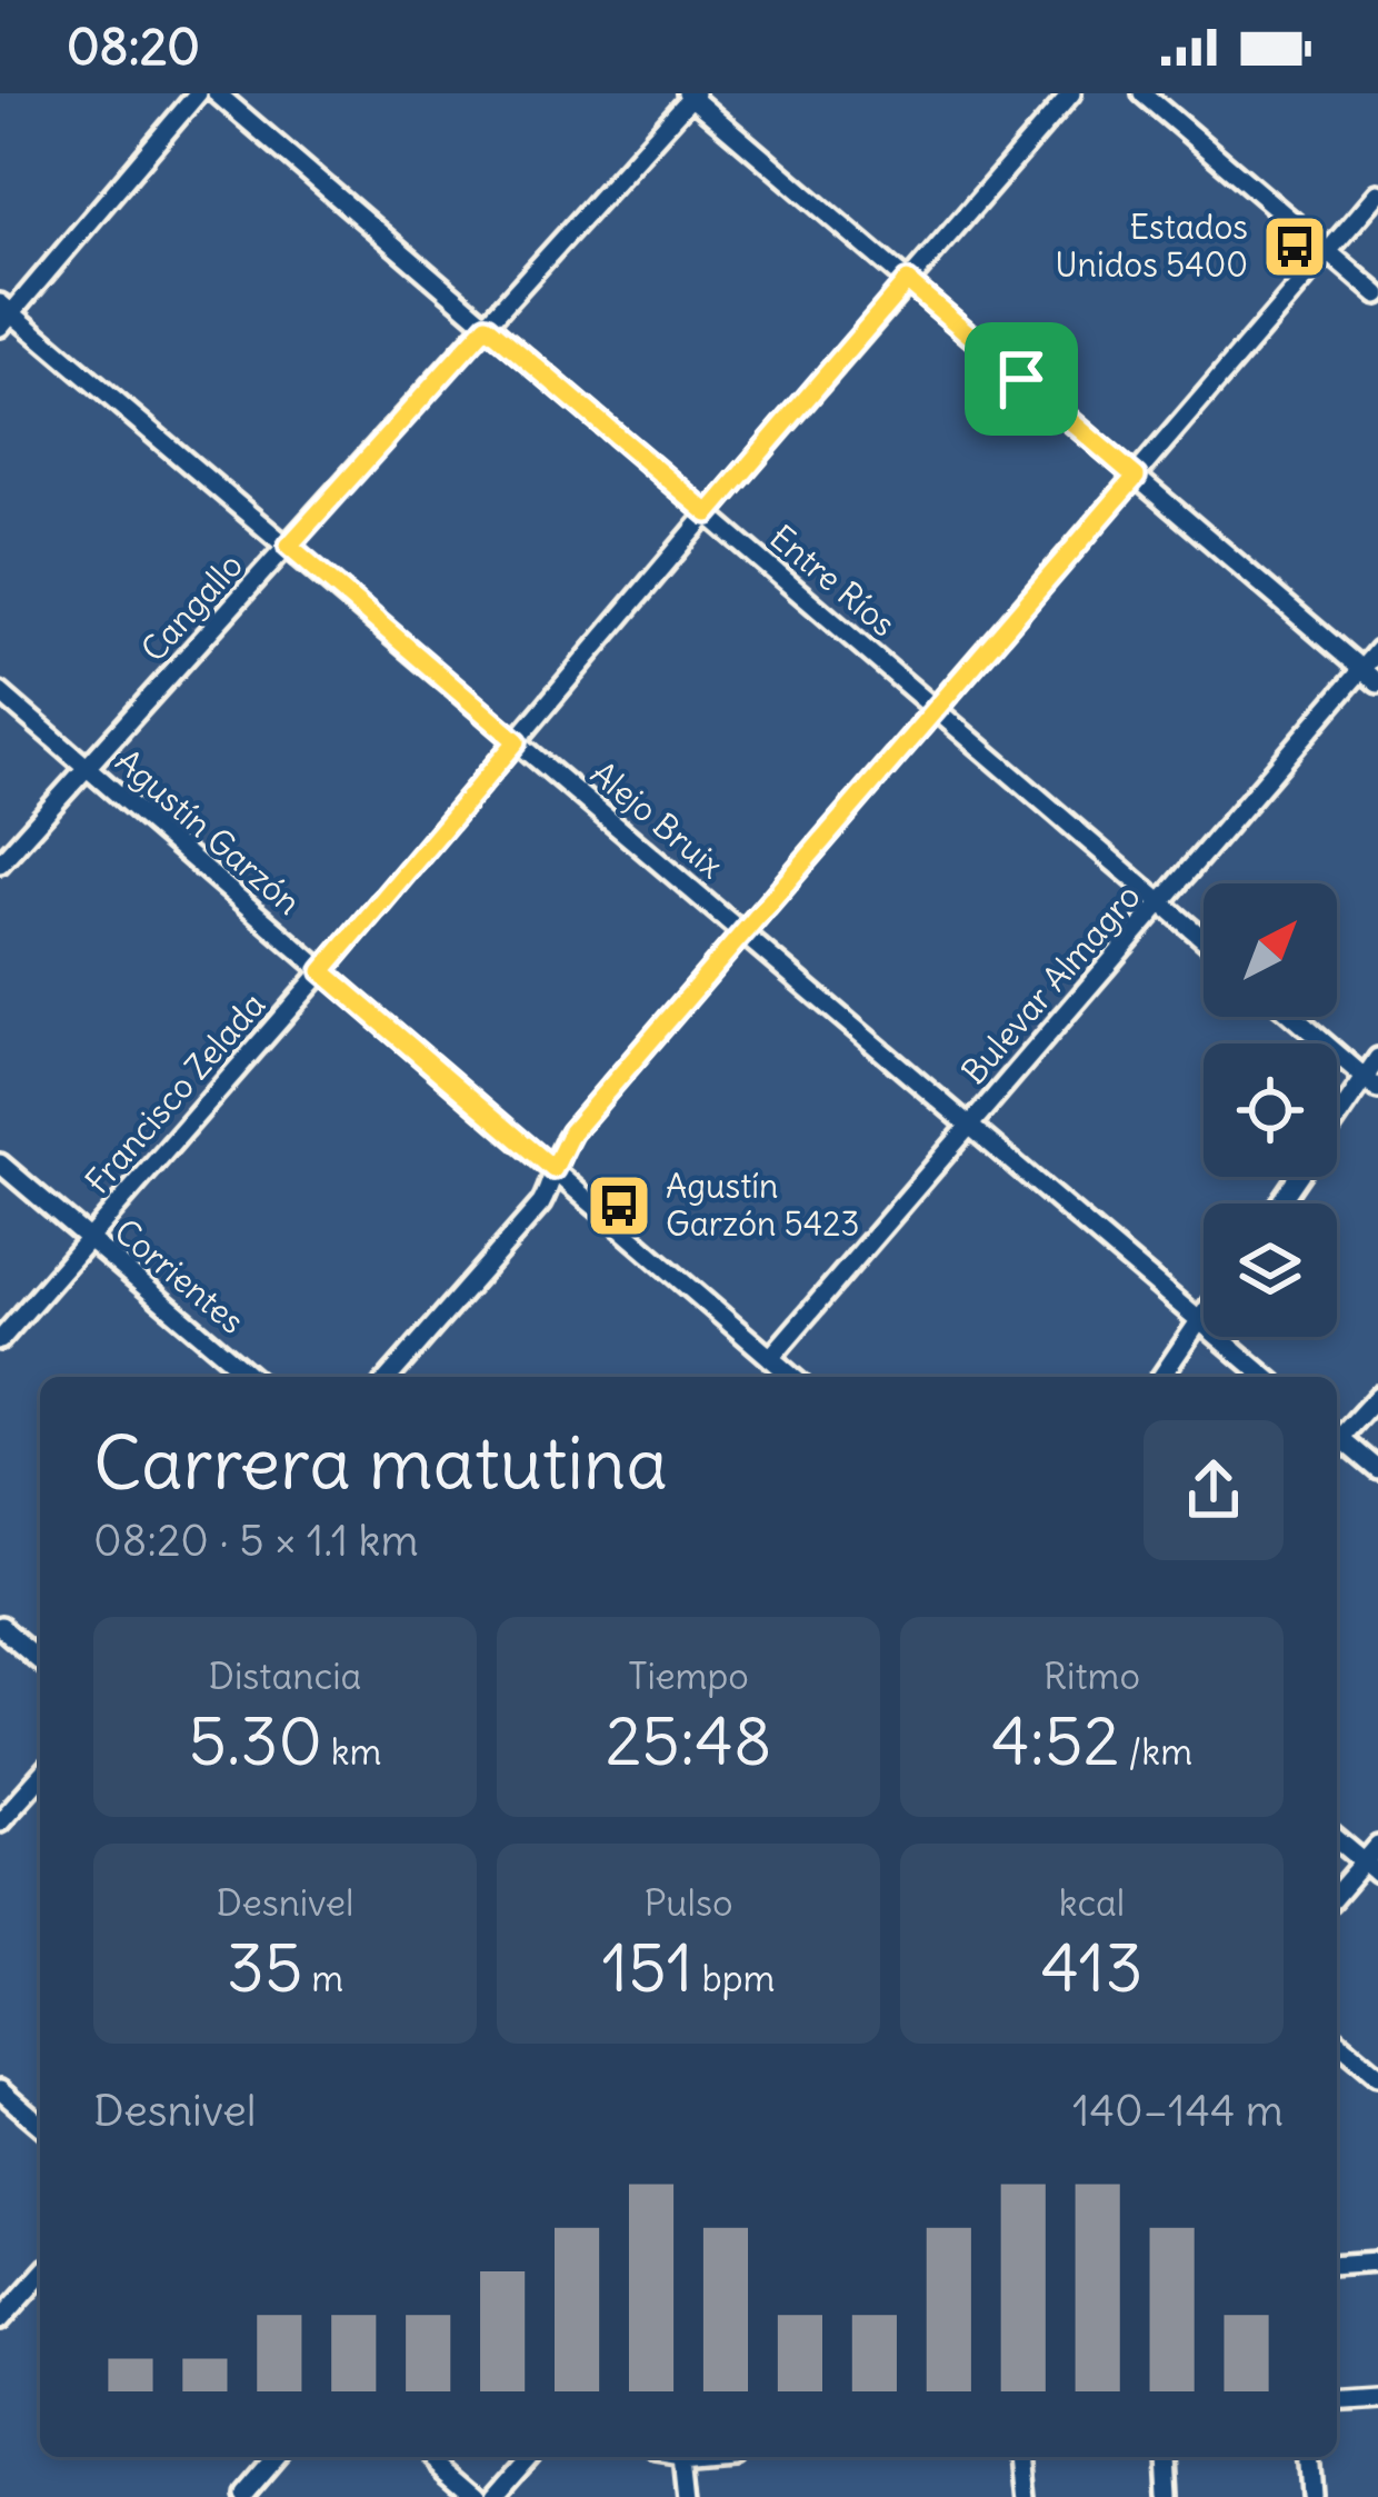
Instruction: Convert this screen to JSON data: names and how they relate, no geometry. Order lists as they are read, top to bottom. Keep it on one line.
{"streets":{"street":["Entre Ríos","Cangallo","Alejo Bruix","Agustín Garzón","Bulevar Almagro","Francisco Zelada","Corrientes"]},"crossings":[["Entre Ríos","Cangallo"],["Entre Ríos","Bulevar Almagro"],["Entre Ríos","Francisco Zelada"],["Cangallo","Alejo Bruix"],["Cangallo","Agustín Garzón"],["Alejo Bruix","Bulevar Almagro"],["Alejo Bruix","Francisco Zelada"],["Agustín Garzón","Bulevar Almagro"],["Agustín Garzón","Francisco Zelada"],["Francisco Zelada","Corrientes"]],"places":{"bus stop":["Estados Unidos 5400","Agustín Garzón 5423"]},"north":"top right","page":{"status":"08:20","heading":["Carrera matutina","08:20 · 5 × 1.1 km"],"stats":[["Distancia","5.30 km"],["Tiempo","25:48"],["Ritmo","4:52 /km"],["Desnivel","35 m"],["Pulso","151 bpm"],["kcal","413"]],"chart":["Desnivel","140–144 m"]}}
